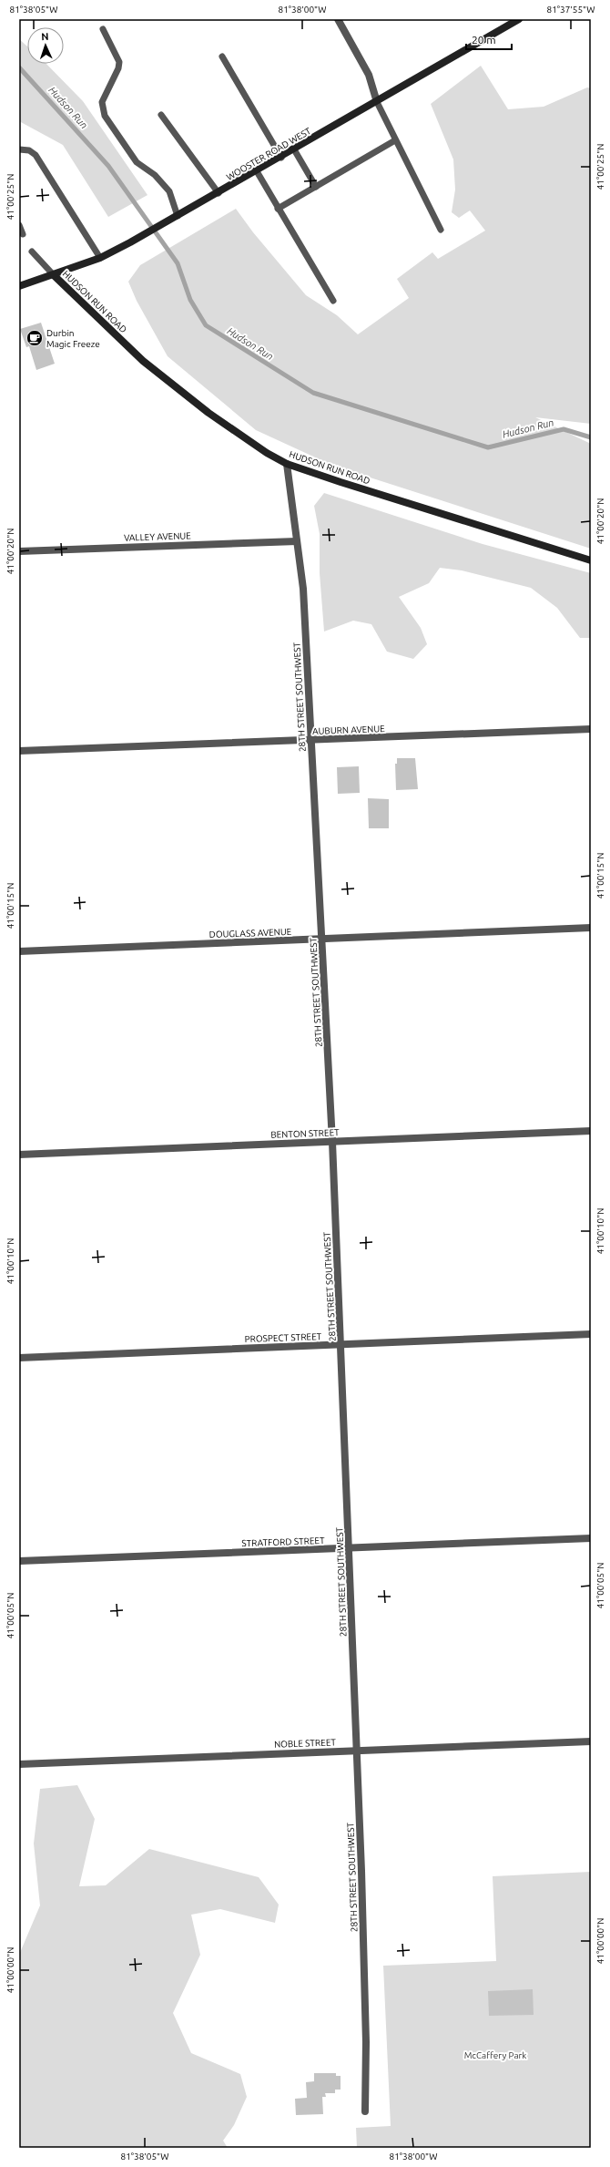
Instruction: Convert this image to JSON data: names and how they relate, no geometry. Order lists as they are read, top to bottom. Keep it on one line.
{"streets":{"main road":["WOOSTER ROAD WEST","HUDSON RUN ROAD"],"street":["VALLEY AVENUE","28TH STREET SOUTHWEST","AUBURN AVENUE","DOUGLASS AVENUE","BENTON STREET","PROSPECT STREET","STRATFORD STREET","NOBLE STREET"]},"crossings":[["WOOSTER ROAD WEST","HUDSON RUN ROAD"],["HUDSON RUN ROAD","28TH STREET SOUTHWEST"],["VALLEY AVENUE","28TH STREET SOUTHWEST"],["28TH STREET SOUTHWEST","AUBURN AVENUE"],["28TH STREET SOUTHWEST","DOUGLASS AVENUE"],["28TH STREET SOUTHWEST","BENTON STREET"],["28TH STREET SOUTHWEST","PROSPECT STREET"],["28TH STREET SOUTHWEST","STRATFORD STREET"],["28TH STREET SOUTHWEST","NOBLE STREET"]],"water":["Hudson Run"],"parks":["McCaffery Park"],"places":{"cafe":["Durbin Magic Freeze"]},"scale_bar":"20 m","north":"top","coordinates":["81°38'05\"W","81°38'00\"W","81°37'55\"W","41°00'25\"N","41°00'20\"N","41°00'15\"N","41°00'10\"N","41°00'05\"N","41°00'00\"N"]}
